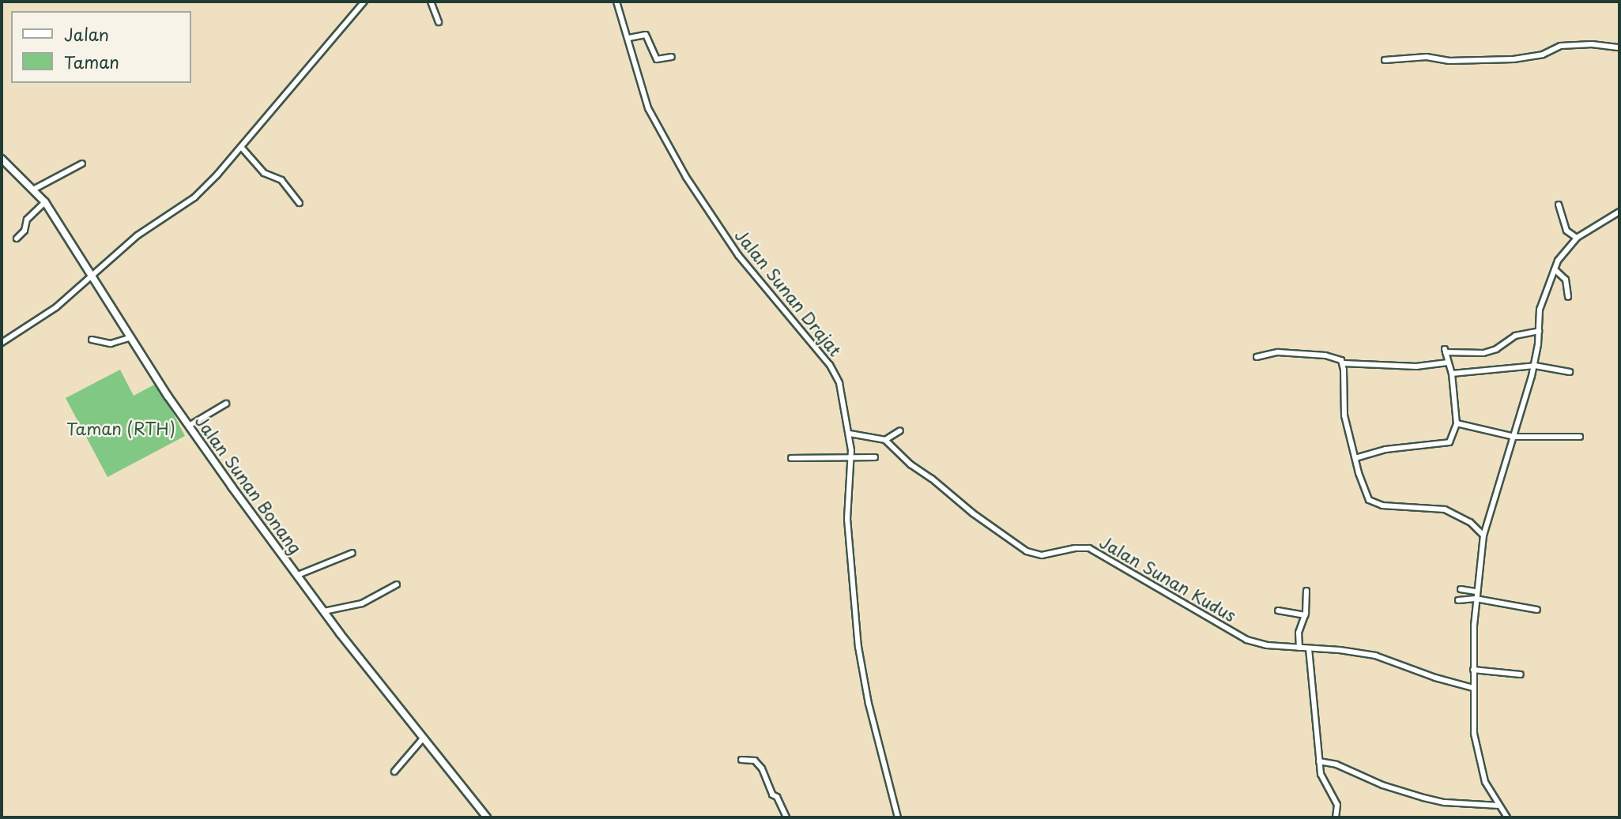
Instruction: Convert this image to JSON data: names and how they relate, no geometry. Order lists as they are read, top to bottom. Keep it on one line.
{"streets":{"street":["Jalan Sunan Drajat","Jalan Sunan Bonang","Jalan Sunan Kudus"]},"parks":["Taman (RTH)"],"legend":["Jalan","Taman"]}
